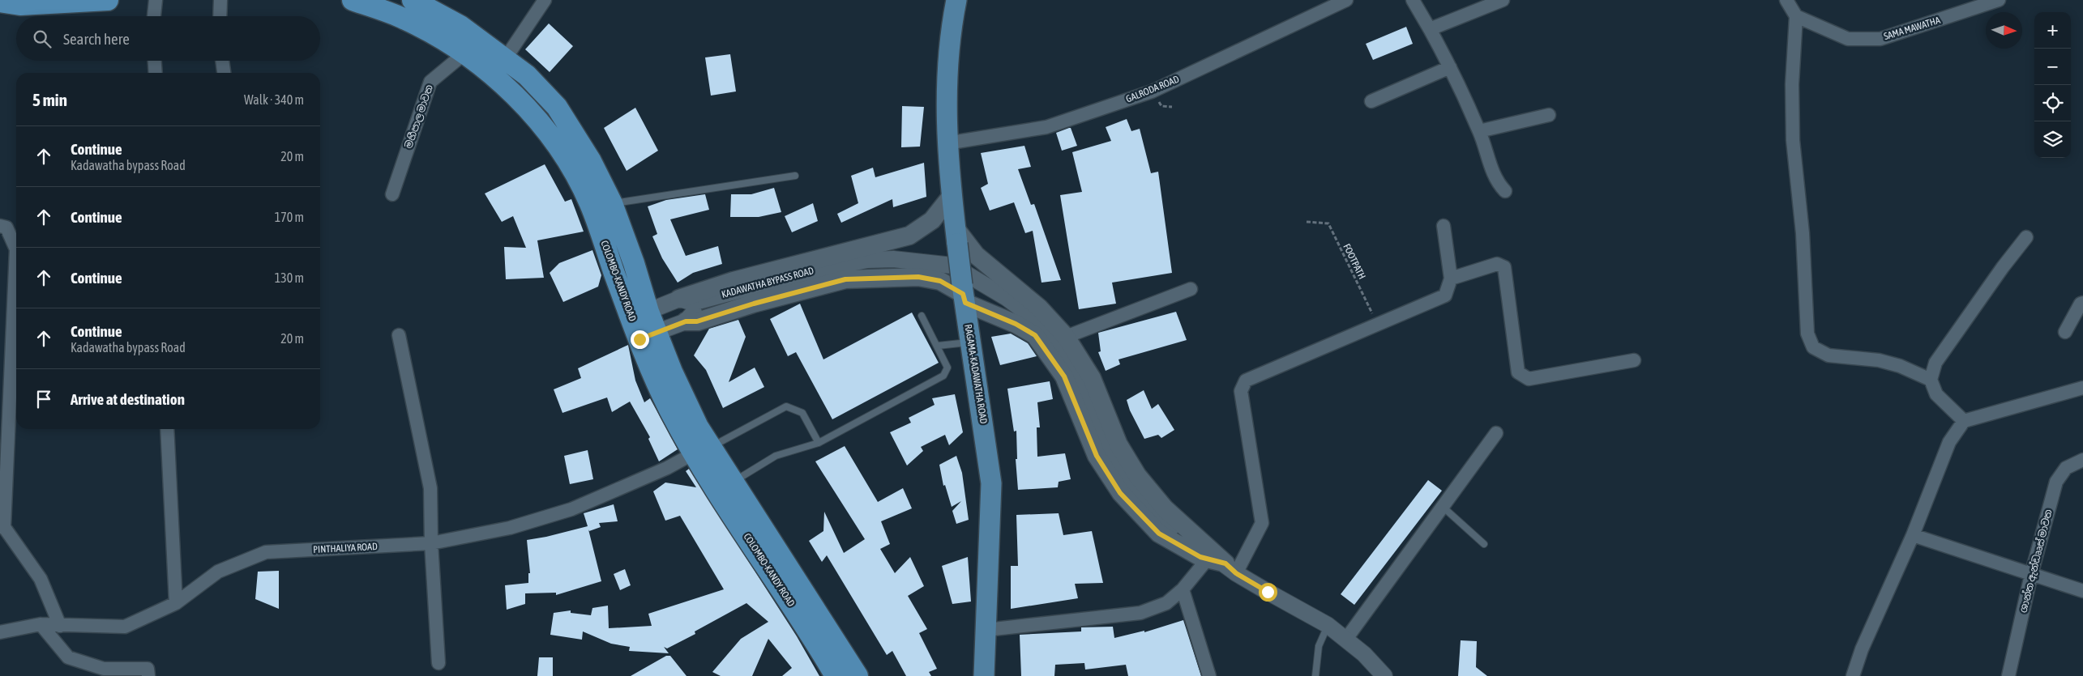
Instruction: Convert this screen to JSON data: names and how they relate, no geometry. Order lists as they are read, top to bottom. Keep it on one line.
{"streets":{"highway":["COLOMBO-KANDY ROAD"],"main road":["RAGAMA-KADAWATHA ROAD"],"street":["SAMA MAWATHA","GALRODA ROAD","මහීපාල මාවත","KADAWATHA BYPASS ROAD","PINTHALIYA ROAD","ශාන්ත ඇන්ඩෘෘස් මාවත"],"path":["FOOTPATH"]},"crossings":[["GALRODA ROAD","RAGAMA-KADAWATHA ROAD"],["මහීපාල මාවත","COLOMBO-KANDY ROAD"],["COLOMBO-KANDY ROAD","KADAWATHA BYPASS ROAD"],["COLOMBO-KANDY ROAD","PINTHALIYA ROAD"]],"north":"right","page":{"map_buttons":["+","−"],"search":"Search here","heading":["5 min","Walk · 340 m"],"list":[["Continue","Kadawatha bypass Road","20 m"],["Continue","170 m"],["Continue","130 m"],["Continue","Kadawatha bypass Road","20 m"],"Arrive at destination"]}}
